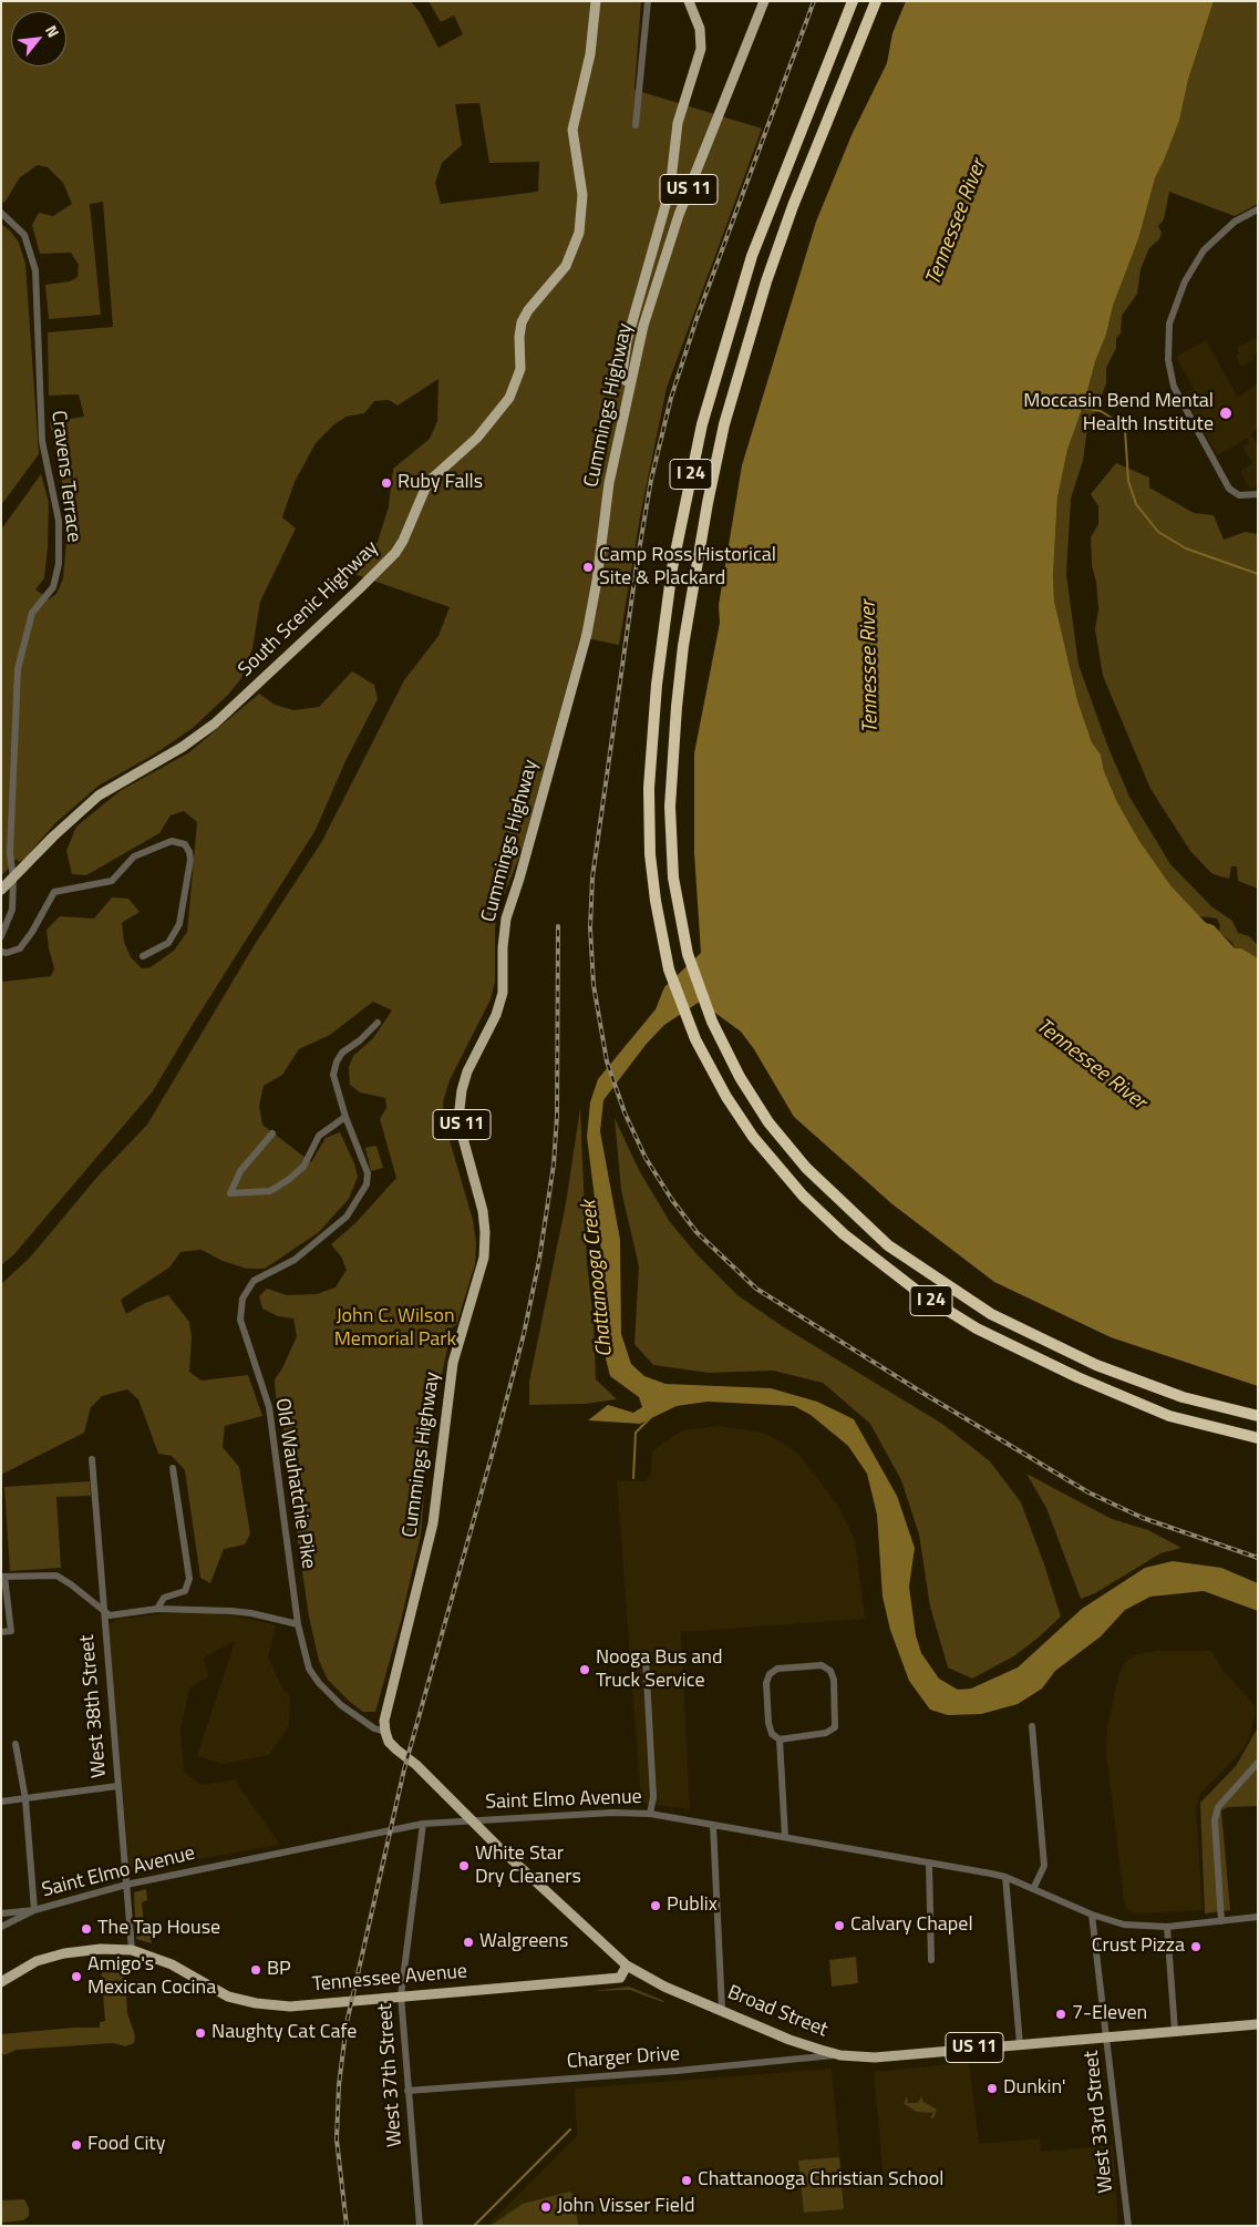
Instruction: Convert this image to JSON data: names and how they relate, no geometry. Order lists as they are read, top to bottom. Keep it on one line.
{"streets":{"highway":["I 24"],"main road":["US 11","Cummings Highway","South Scenic Highway","Tennessee Avenue","Broad Street"],"street":["Cravens Terrace","Old Wauhatchie Pike","West 38th Street","Saint Elmo Avenue","Charger Drive","West 37th Street","West 33rd Street"]},"crossings":[["Cummings Highway","Old Wauhatchie Pike"],["Cummings Highway","Broad Street"],["Cravens Terrace","South Scenic Highway"],["Old Wauhatchie Pike","Broad Street"],["West 38th Street","Saint Elmo Avenue"],["West 38th Street","Tennessee Avenue"],["Saint Elmo Avenue","Broad Street"],["Saint Elmo Avenue","West 37th Street"],["Saint Elmo Avenue","West 33rd Street"],["Tennessee Avenue","Broad Street"],["Tennessee Avenue","West 37th Street"],["Broad Street","Charger Drive"],["Broad Street","West 33rd Street"],["Charger Drive","West 37th Street"]],"water":["Tennessee River","Chattanooga Creek"],"parks":["John C. Wilson Memorial Park"],"places":["Moccasin Bend Mental Health Institute","Ruby Falls","Camp Ross Historical Site & Plackard","Nooga Bus and Truck Service","White Star Dry Cleaners","Publix","Calvary Chapel","The Tap House","Walgreens","Crust Pizza","BP","Amigo's Mexican Cocina","7-Eleven","Naughty Cat Cafe","Dunkin'","Food City","Chattanooga Christian School","John Visser Field"],"north":"top right"}
